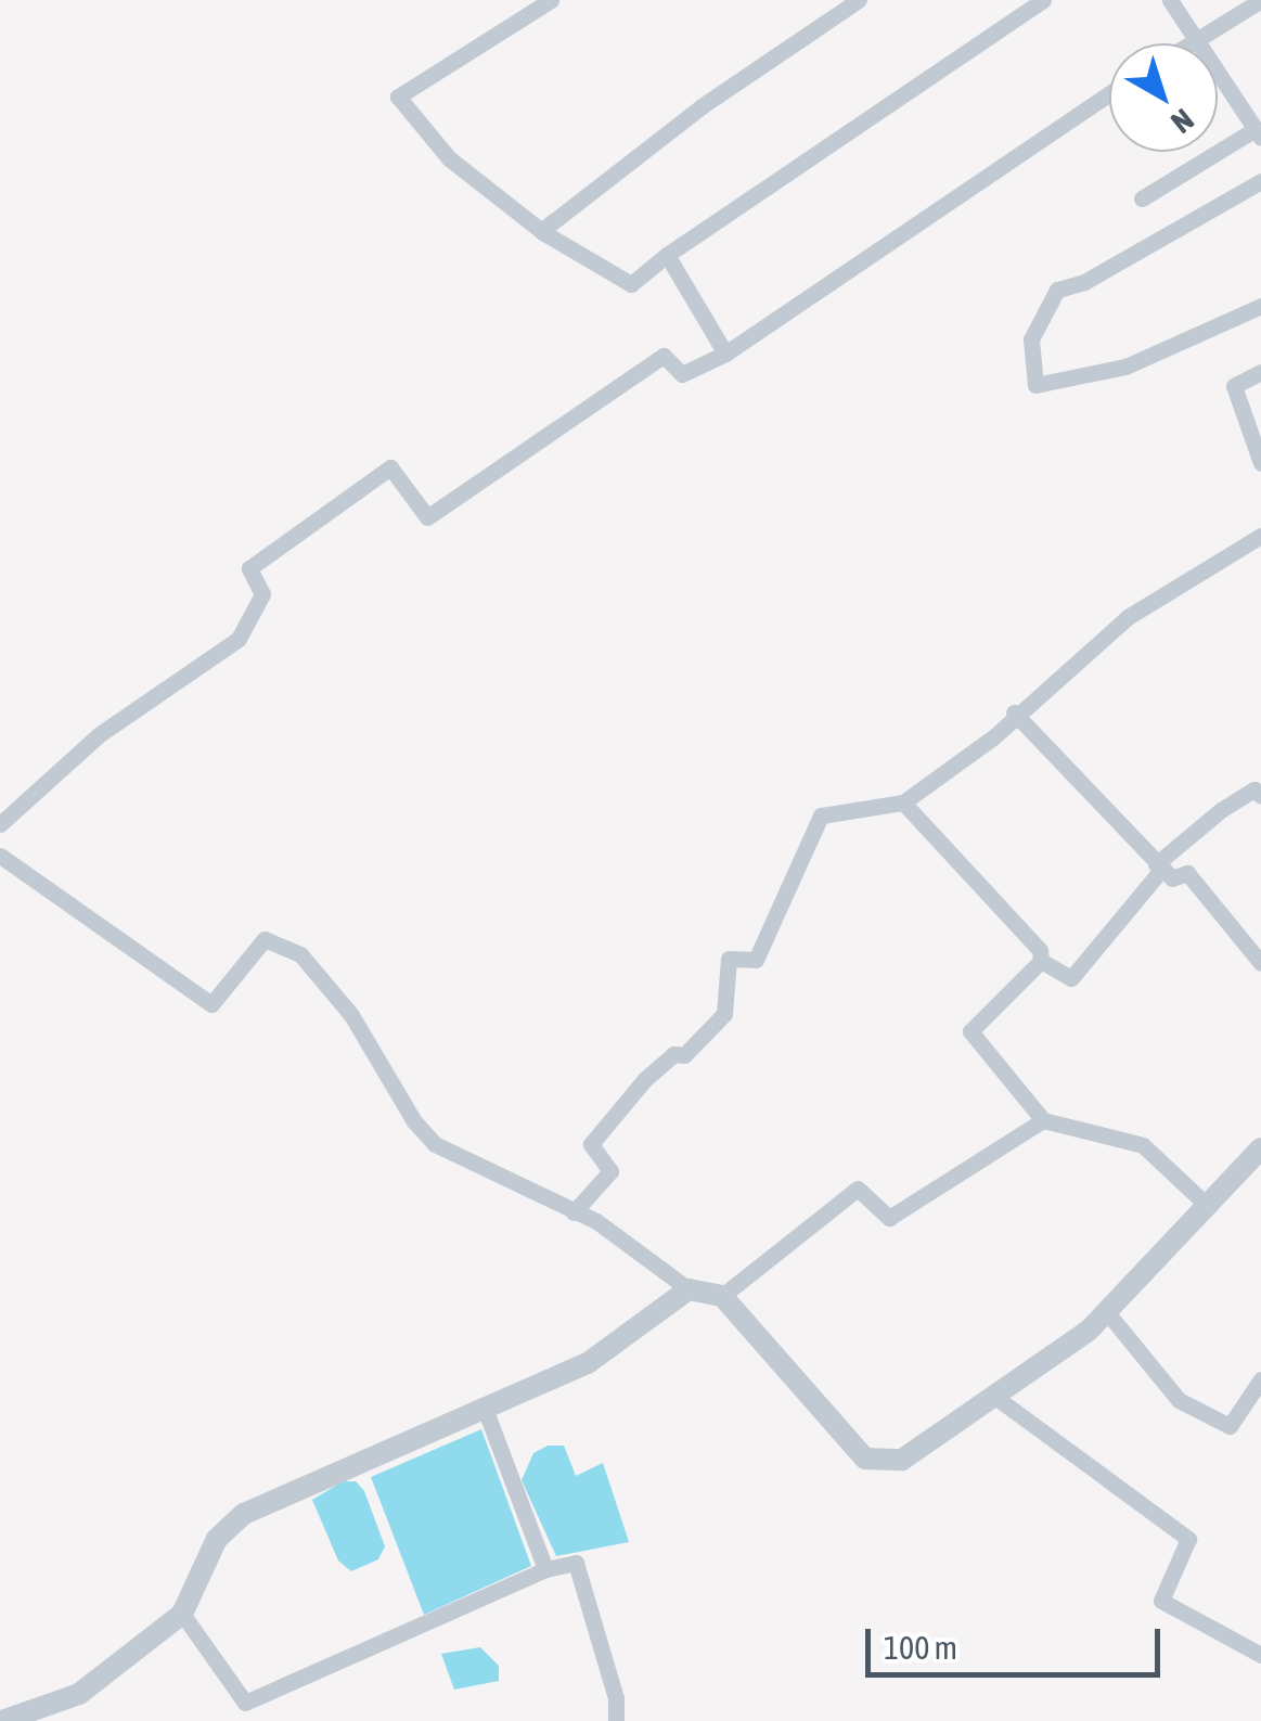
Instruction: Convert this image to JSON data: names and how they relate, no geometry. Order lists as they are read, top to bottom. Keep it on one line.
{"scale_bar":"100 m","north":"bottom right"}
